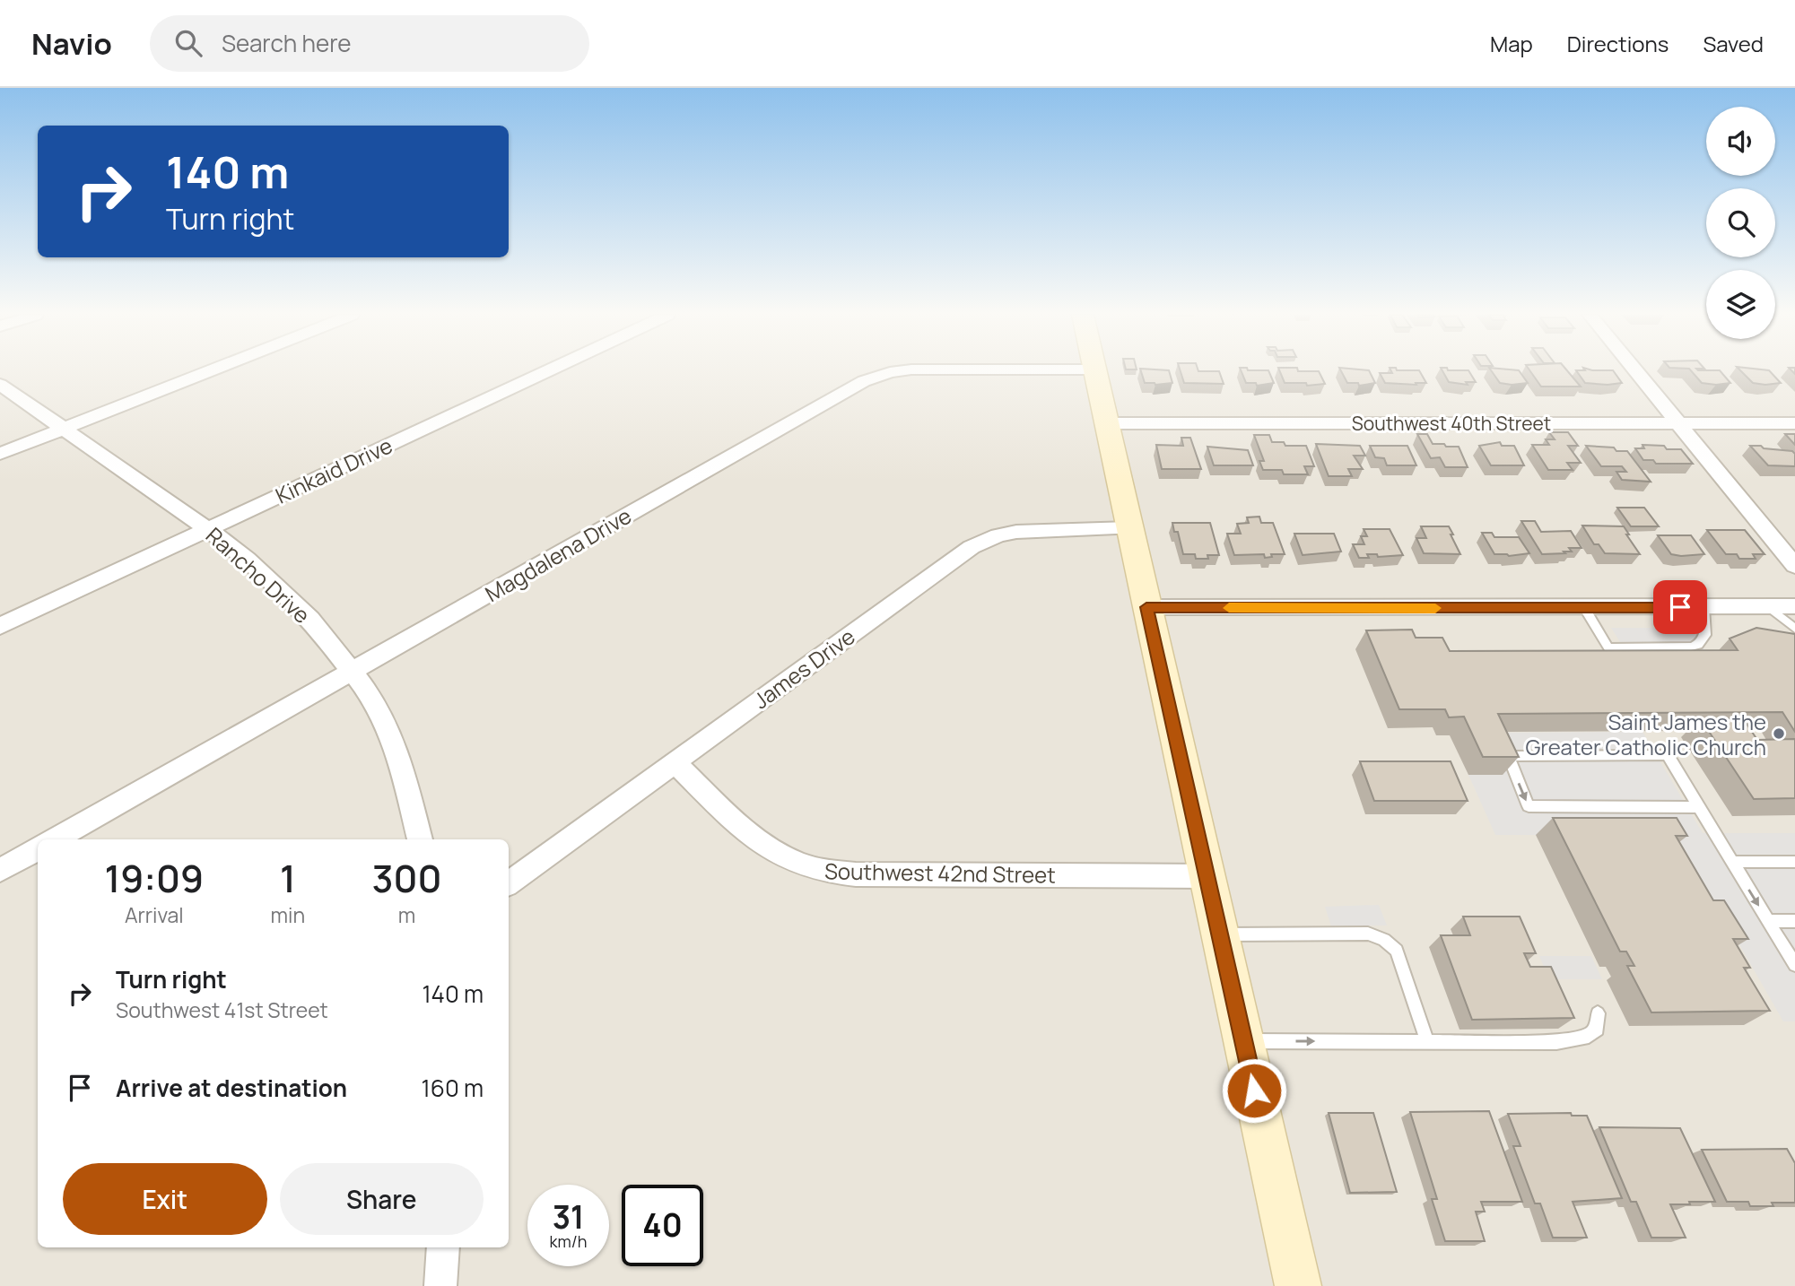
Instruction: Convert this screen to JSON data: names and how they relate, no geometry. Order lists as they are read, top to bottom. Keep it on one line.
{"streets":{"street":["Southwest 40th Street","Kinkaid Drive","Magdalena Drive","Rancho Drive","James Drive","Southwest 42nd Street"]},"crossings":[["Kinkaid Drive","Rancho Drive"],["Magdalena Drive","Rancho Drive"],["James Drive","Southwest 42nd Street"]],"places":["Saint James the Greater Catholic Church"],"page":{"header":"Navio","search":"Search here","nav":["Map","Directions","Saved"],"turn":["140 m","Turn right"],"eta":["19:09","Arrival","1","min","300","m"],"list":[{"name":"Turn right","note":"Southwest 41st Street","value":"140 m"},{"name":"Arrive at destination","value":"160 m"}],"buttons":["Exit","Share"],"speed":"31 km/h","limit":"40"}}
